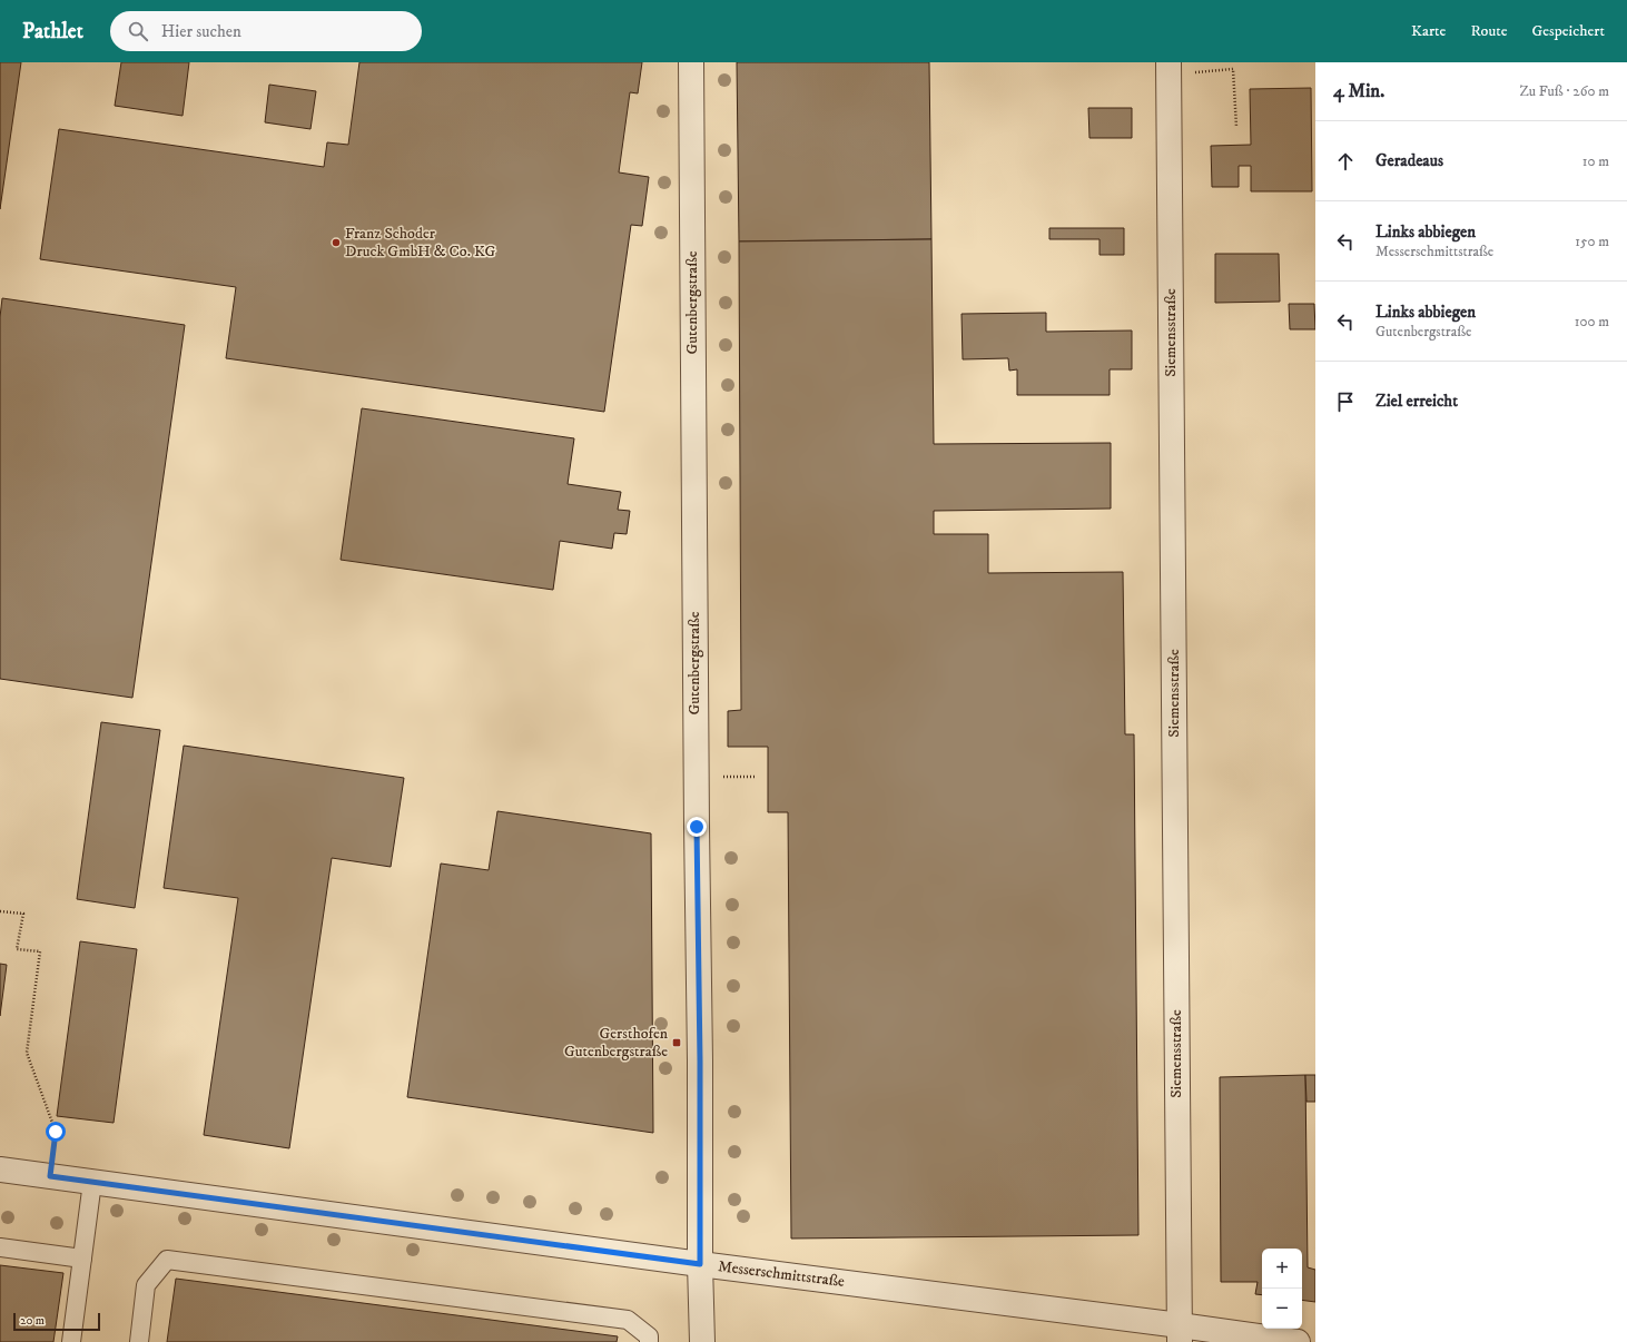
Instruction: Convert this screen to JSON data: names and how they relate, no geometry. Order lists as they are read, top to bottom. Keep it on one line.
{"streets":{"street":["Gutenbergstraße","Siemensstraße","Messerschmittstraße"]},"crossings":[["Gutenbergstraße","Messerschmittstraße"],["Siemensstraße","Messerschmittstraße"]],"places":{"other":["Franz Schoder Druck GmbH & Co. KG"],"transit":["Gersthofen Gutenbergstraße"]},"scale_bar":"20 m","page":{"header":"Pathlet","search":"Hier suchen","nav":["Karte","Route","Gespeichert"],"heading":["4 Min.","Zu Fuß · 260 m"],"list":[["Geradeaus","10 m"],["Links abbiegen","Messerschmittstraße","150 m"],["Links abbiegen","Gutenbergstraße","100 m"],"Ziel erreicht"],"map_buttons":["+","−"],"scale":"20 m"}}
